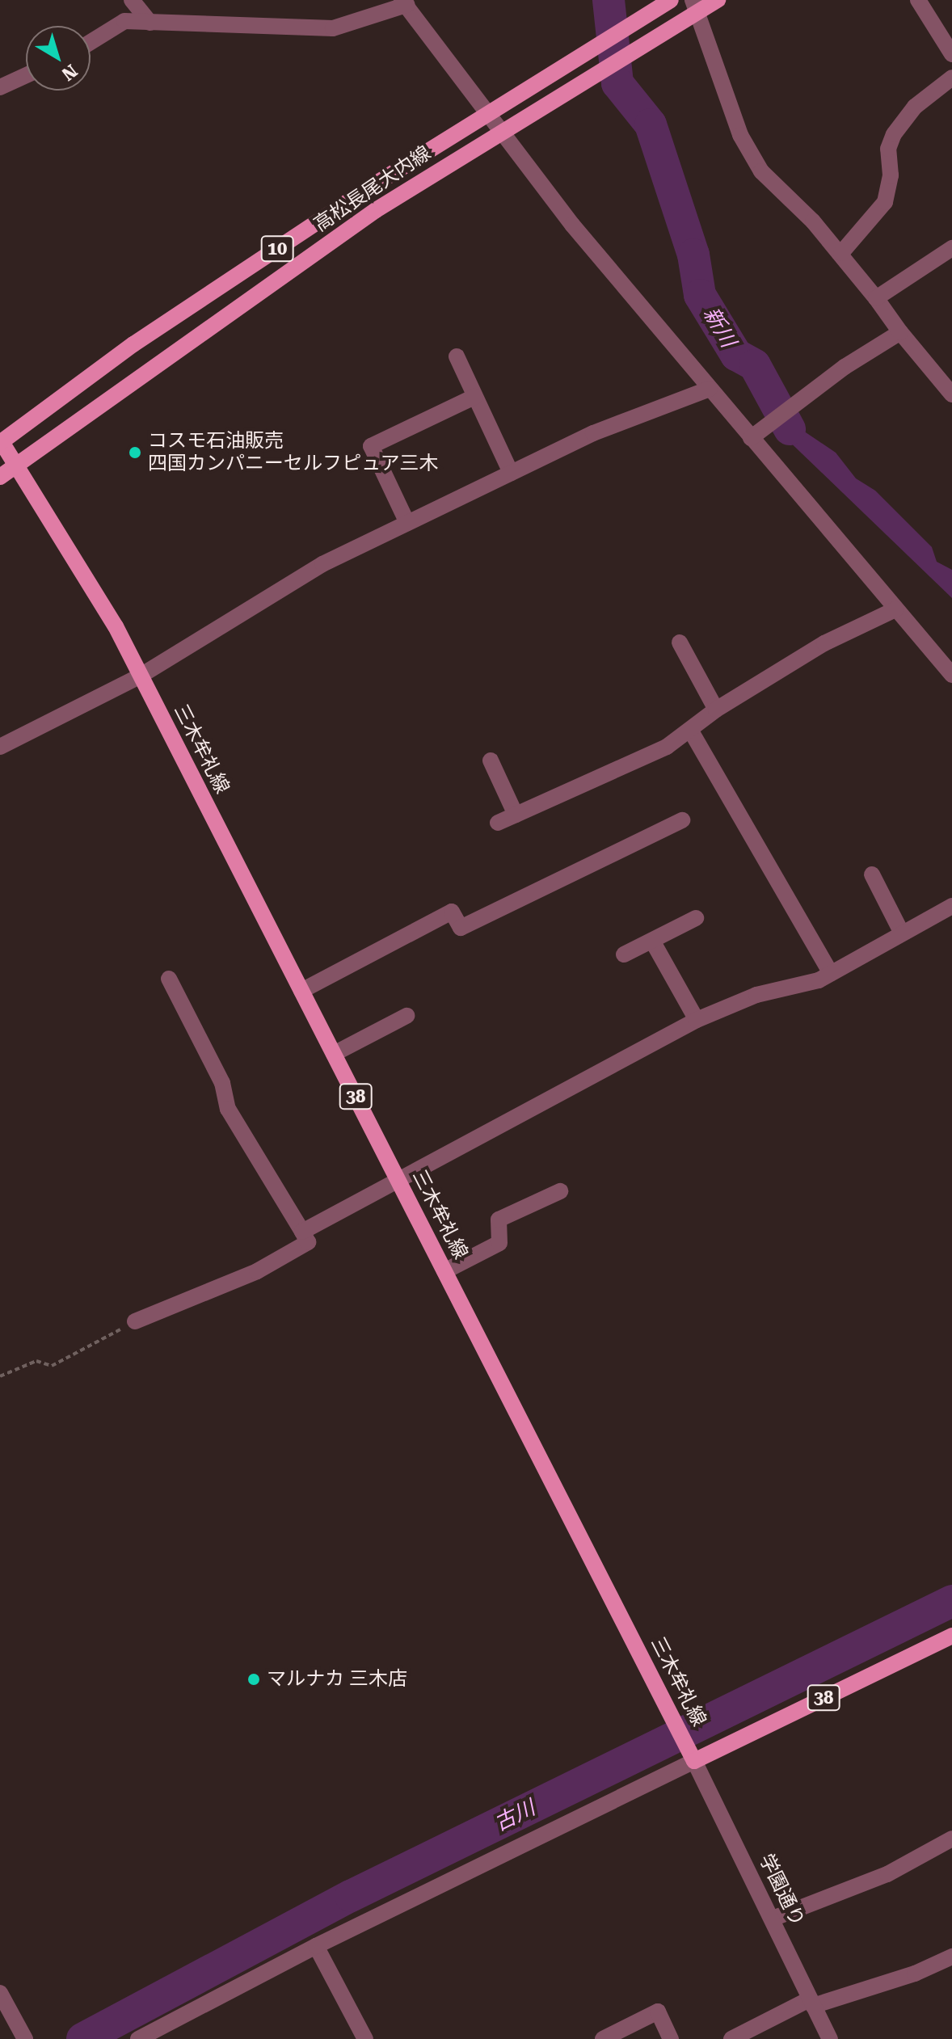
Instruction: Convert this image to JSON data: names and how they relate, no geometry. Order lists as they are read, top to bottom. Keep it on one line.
{"streets":{"main road":["高松長尾大内線","10","三木牟礼線","38"],"street":["学園通り"]},"crossings":[["高松長尾大内線","三木牟礼線"],["三木牟礼線","38"],["三木牟礼線","学園通り"],["38","学園通り"]],"water":["新川","古川"],"places":["コスモ石油販売 四国カンパニーセルフピュア三木","マルナカ 三木店"],"north":"bottom right"}
